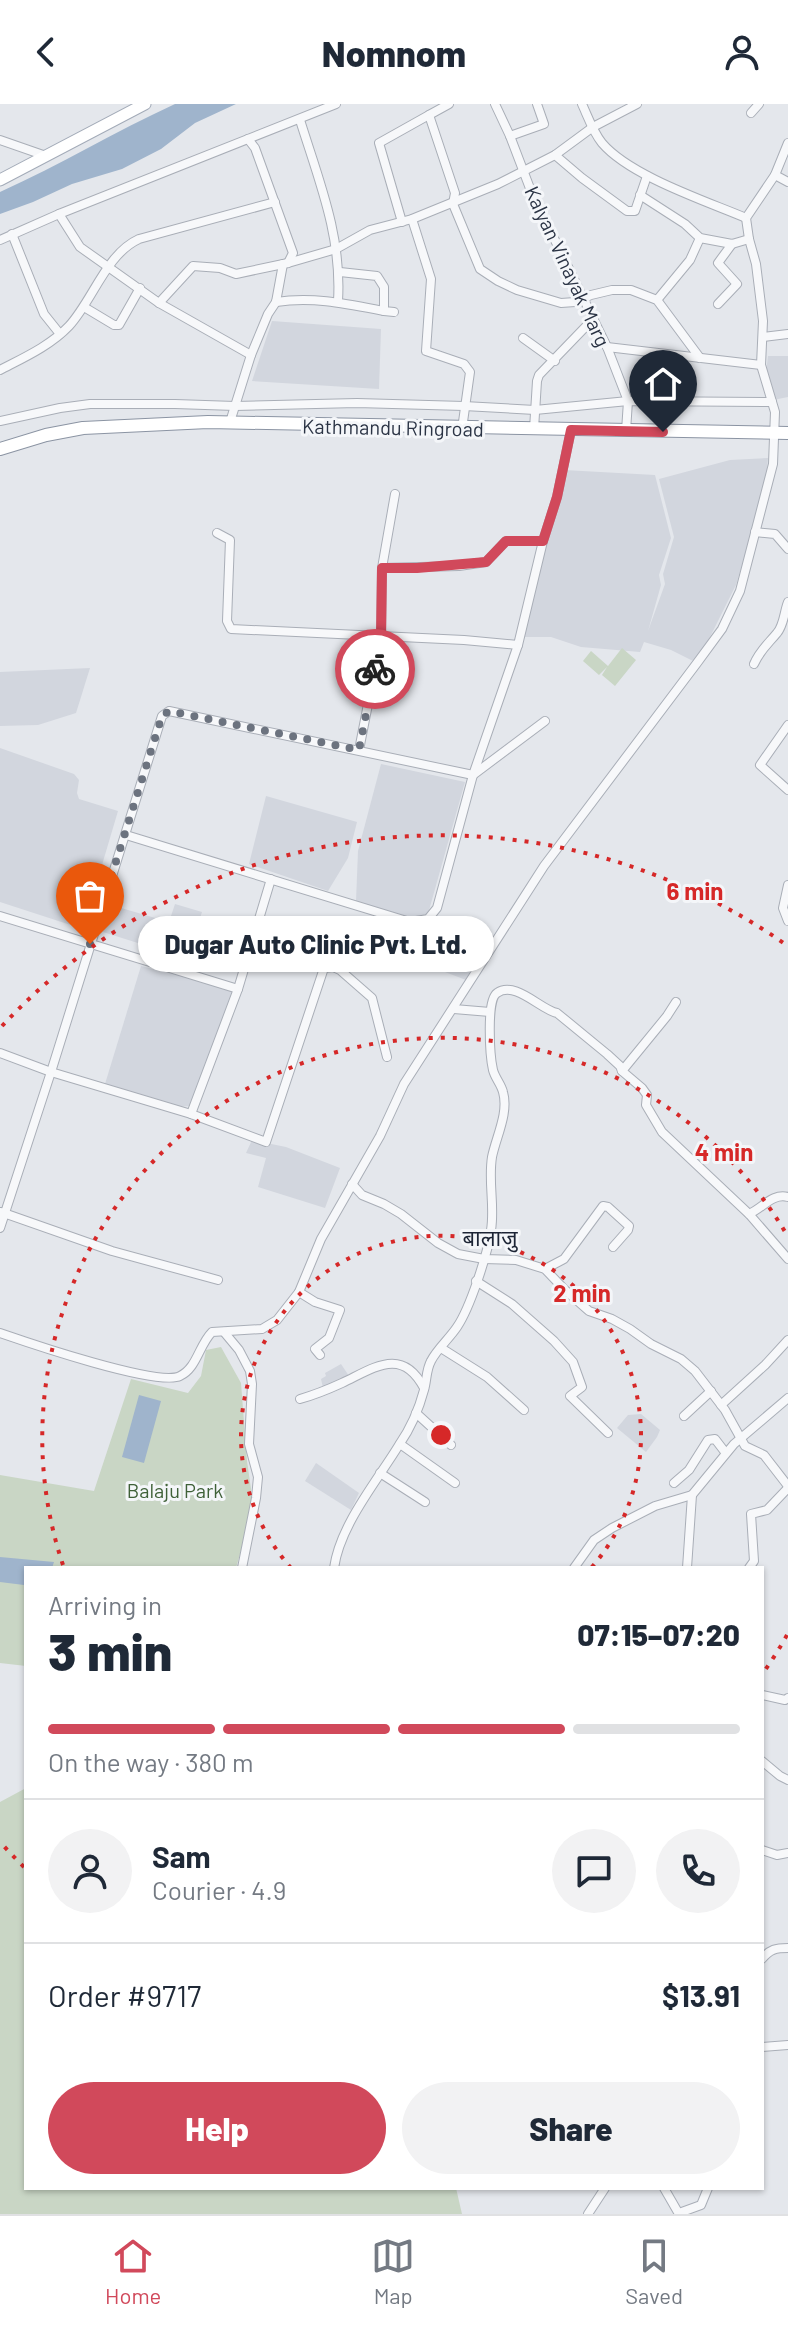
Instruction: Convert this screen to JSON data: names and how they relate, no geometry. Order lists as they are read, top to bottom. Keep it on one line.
{"streets":{"highway":["Kathmandu Ringroad"],"street":["Kalyan Vinayak Marg"]},"crossings":[["Kalyan Vinayak Marg","Kathmandu Ringroad"]],"districts":["बालाजु"],"parks":["Balaju Park"],"places":["Dugar Auto Clinic Pvt. Ltd."],"page":{"header":"Nomnom","bubble":"Dugar Auto Clinic Pvt. Ltd.","heading":["3 min","Arriving in","07:15–07:20"],"panel":["Sam","Courier · 4.9","Order #9717","$13.91"],"bar":"On the way · 380 m","buttons":["Help","Share"],"tabs":["Home","Map","Saved"]},"rings":["6 min","4 min","2 min"]}
